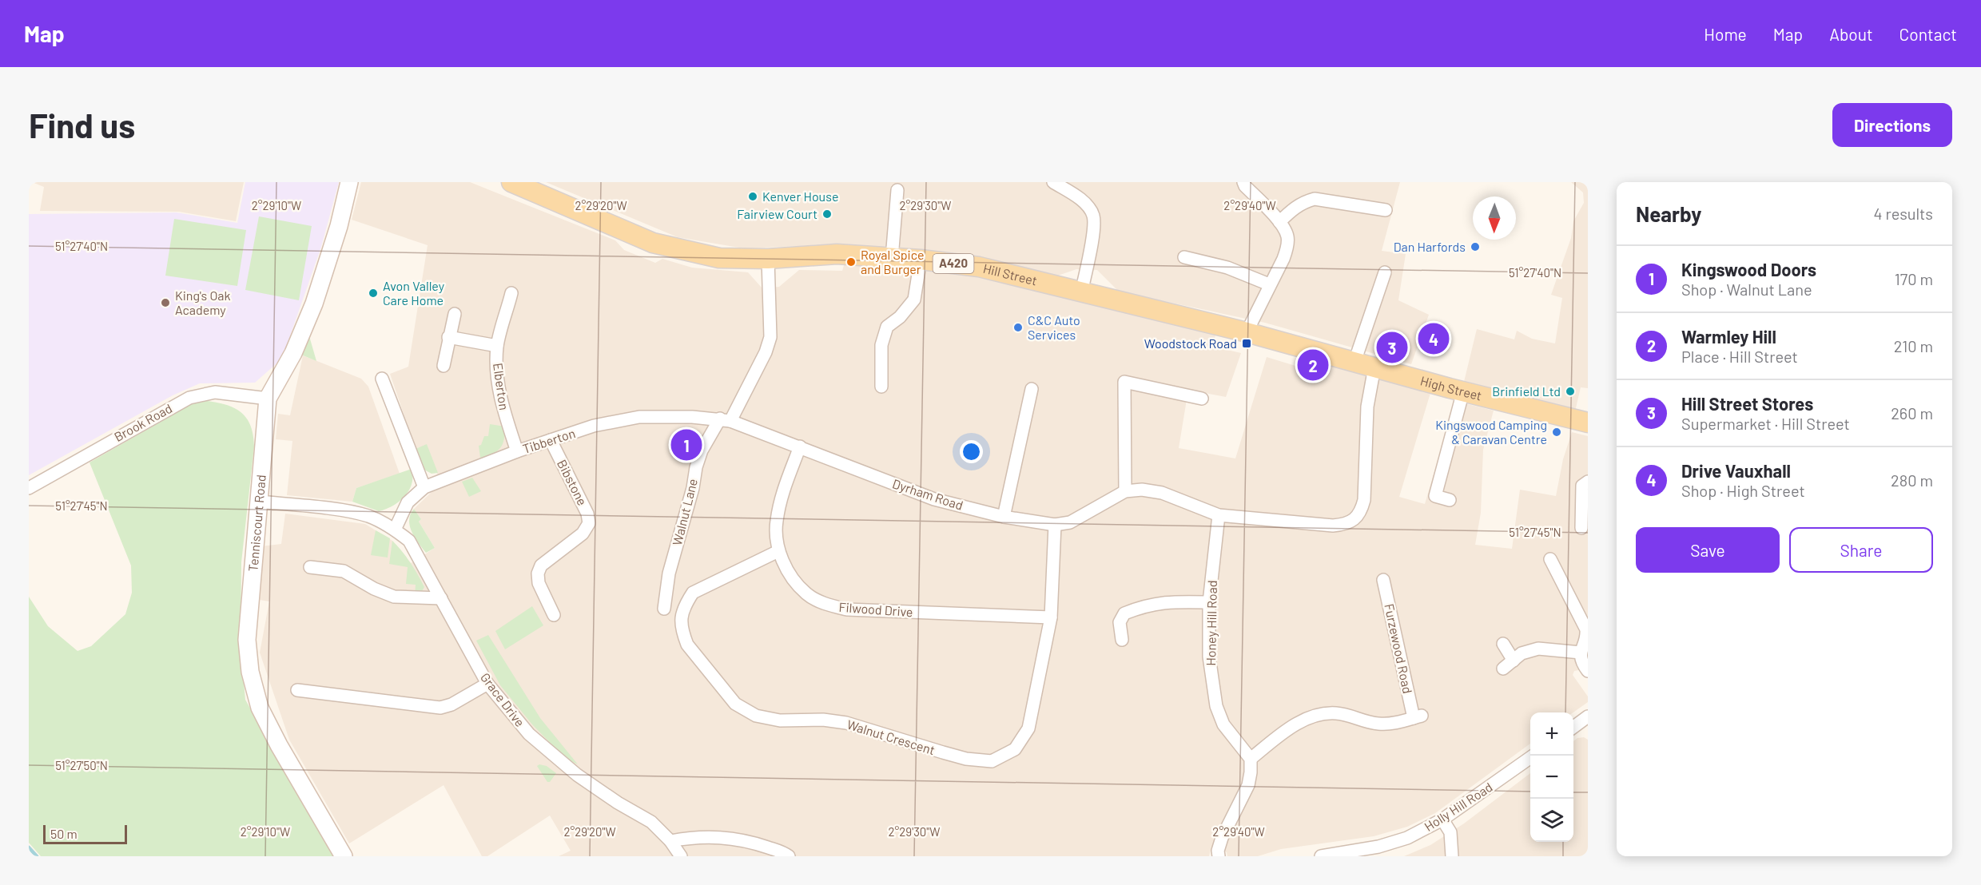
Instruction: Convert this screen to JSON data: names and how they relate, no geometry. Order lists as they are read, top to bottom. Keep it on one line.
{"streets":{"main road":["A420","Hill Street","High Street"],"street":["Elberton","Brook Road","Tibberton","Bibstone","Dyrham Road","Walnut Lane","Tenniscourt Road","Filwood Drive","Honey Hill Road","Furzewood Road","Grace Drive","Walnut Crescent","Holly Hill Road"]},"crossings":[["Hill Street","High Street"],["Hill Street","Walnut Lane"],["Elberton","Tibberton"],["Brook Road","Tenniscourt Road"],["Tibberton","Bibstone"],["Tibberton","Dyrham Road"],["Tibberton","Walnut Lane"],["Tibberton","Grace Drive"],["Dyrham Road","Walnut Lane"],["Dyrham Road","Filwood Drive"],["Dyrham Road","Walnut Crescent"],["Tenniscourt Road","Grace Drive"],["Filwood Drive","Walnut Crescent"],["Honey Hill Road","Furzewood Road"]],"places":{"other":["Kenver House","Fairview Court","Dan Harfords","Royal Spice and Burger","Avon Valley Care Home","King's Oak Academy","C&C Auto Services","Brinfield Ltd","Kingswood Camping & Caravan Centre"],"transit":["Woodstock Road"]},"scale_bar":"50 m","north":"bottom","page":{"header":"Map","nav":["Home","Map","About","Contact"],"buttons":["Directions",["Save","Share"]],"title":"Find us","heading":["Nearby","4 results"],"list":[{"mark":"1","name":"Kingswood Doors","note":"Shop · Walnut Lane","value":"170 m"},{"mark":"2","name":"Warmley Hill","note":"Place · Hill Street","value":"210 m"},{"mark":"3","name":"Hill Street Stores","note":"Supermarket · Hill Street","value":"260 m"},{"mark":"4","name":"Drive Vauxhall","note":"Shop · High Street","value":"280 m"}],"pins":["4","3","2","1"],"map_buttons":["+","−"],"scale":"50 m"},"coordinates":["2°29'10\"W","2°29'20\"W","2°29'30\"W","2°29'40\"W","51°27'40\"N","51°27'45\"N","51°27'50\"N"]}
